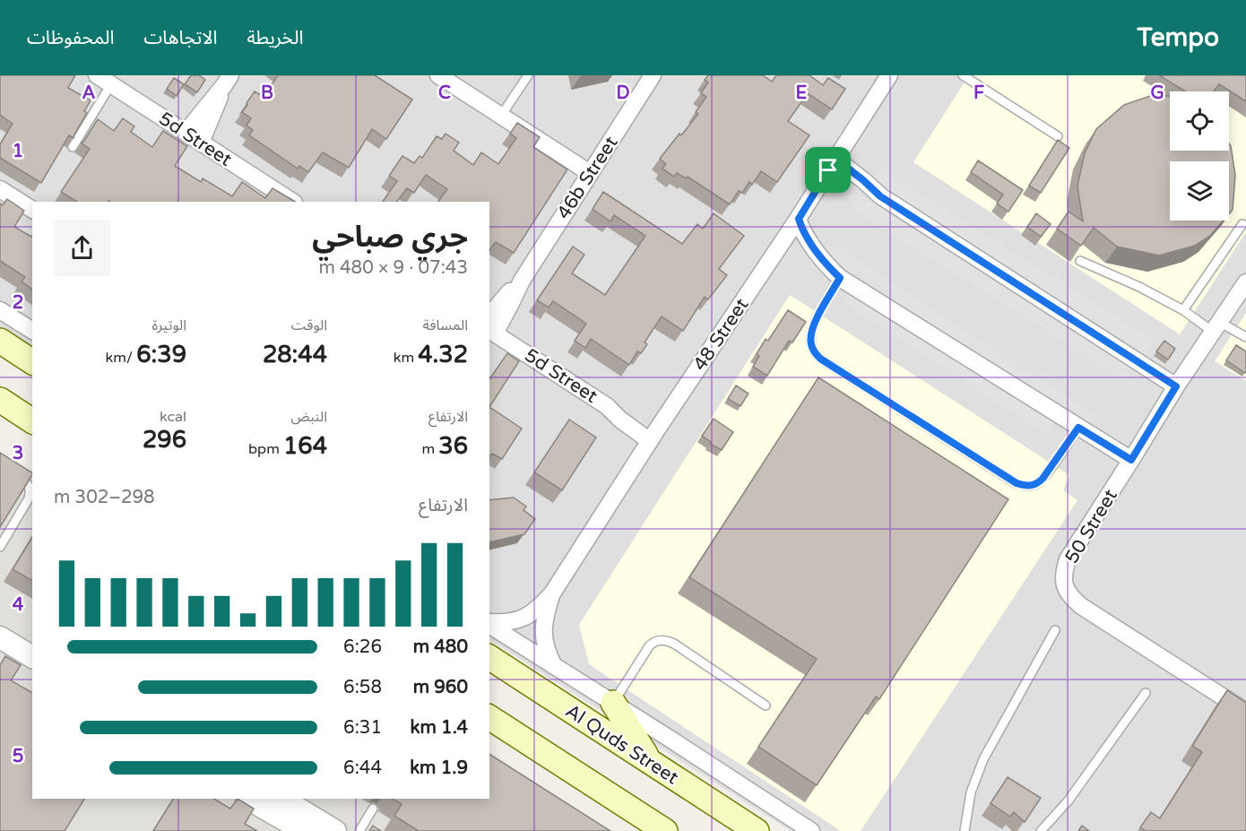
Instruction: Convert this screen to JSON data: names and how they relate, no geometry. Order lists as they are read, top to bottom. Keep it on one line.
{"streets":{"main road":["Al Quds Street"],"street":["5d Street","46b Street","48 Street","50 Street"]},"crossings":[["5d Street","46b Street"],["5d Street","48 Street"]],"page":{"header":"Tempo","nav":["الخريطة","الاتجاهات","المحفوظات"],"heading":["جري صباحي","07:43 · 9 × 480 m"],"stats":[["المسافة","4.32 km"],["الوقت","28:44"],["الوتيرة","6:39 /km"],["الارتفاع","36 m"],["النبض","164 bpm"],["kcal","296"]],"chart":["الارتفاع","298–302 m"],"list":[{"name":"480 m","note":"6:26"},{"name":"960 m","note":"6:58"},{"name":"1.4 km","note":"6:31"},{"name":"1.9 km","note":"6:44"}]},"grid":{"columns":["A","B","C","D","E","F","G"],"rows":["1","2","3","4","5"]}}
